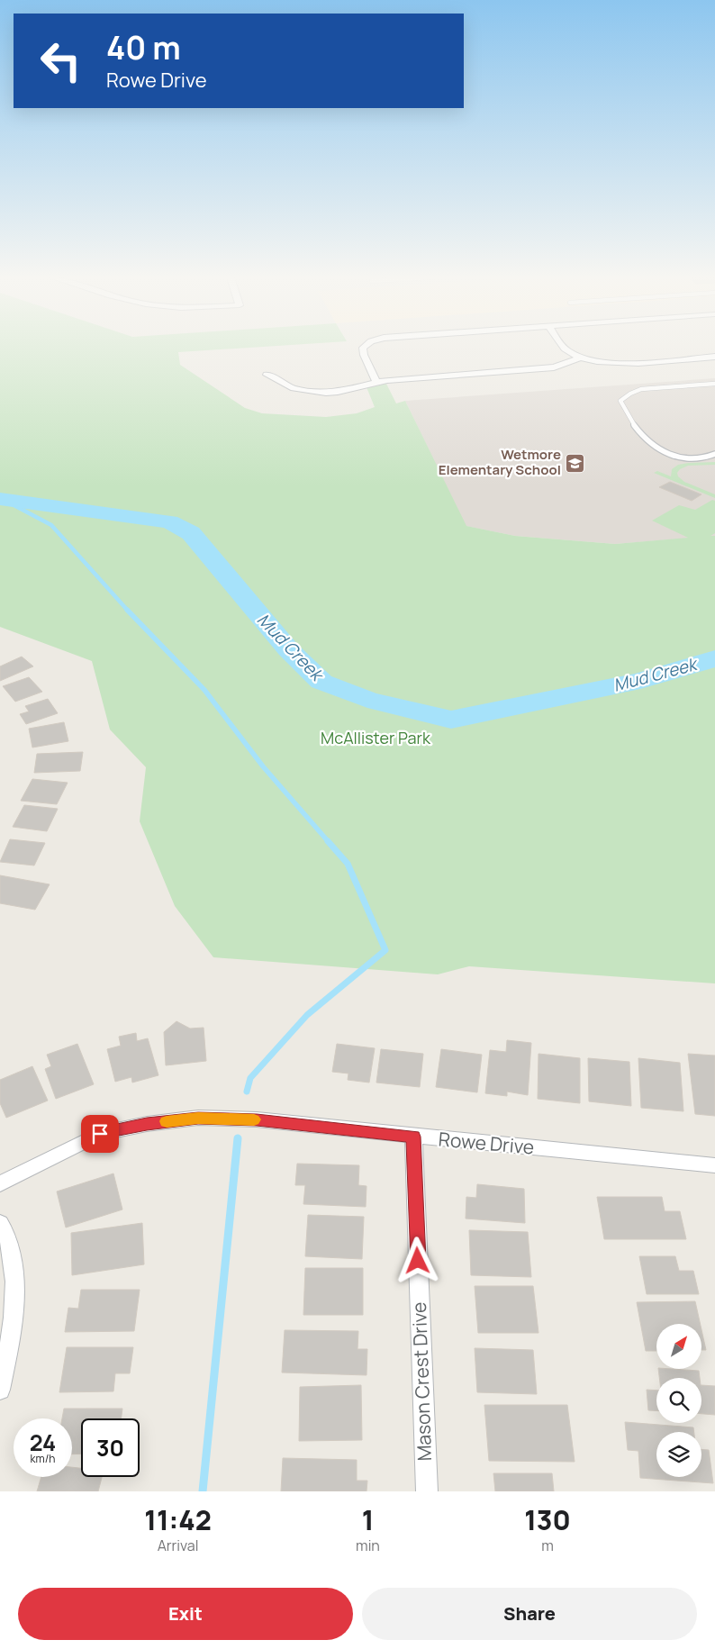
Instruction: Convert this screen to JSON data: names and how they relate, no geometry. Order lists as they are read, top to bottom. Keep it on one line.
{"streets":{"street":["Rowe Drive","Mason Crest Drive"]},"crossings":[["Rowe Drive","Mason Crest Drive"]],"water":["Mud Creek"],"parks":["McAllister Park"],"places":{"school or university":["Wetmore Elementary School"]},"north":"top right","page":{"turn":["40 m","Rowe Drive"],"speed":"24 km/h","limit":"30","eta":["11:42","Arrival","1","min","130","m"],"buttons":["Exit","Share"]}}
